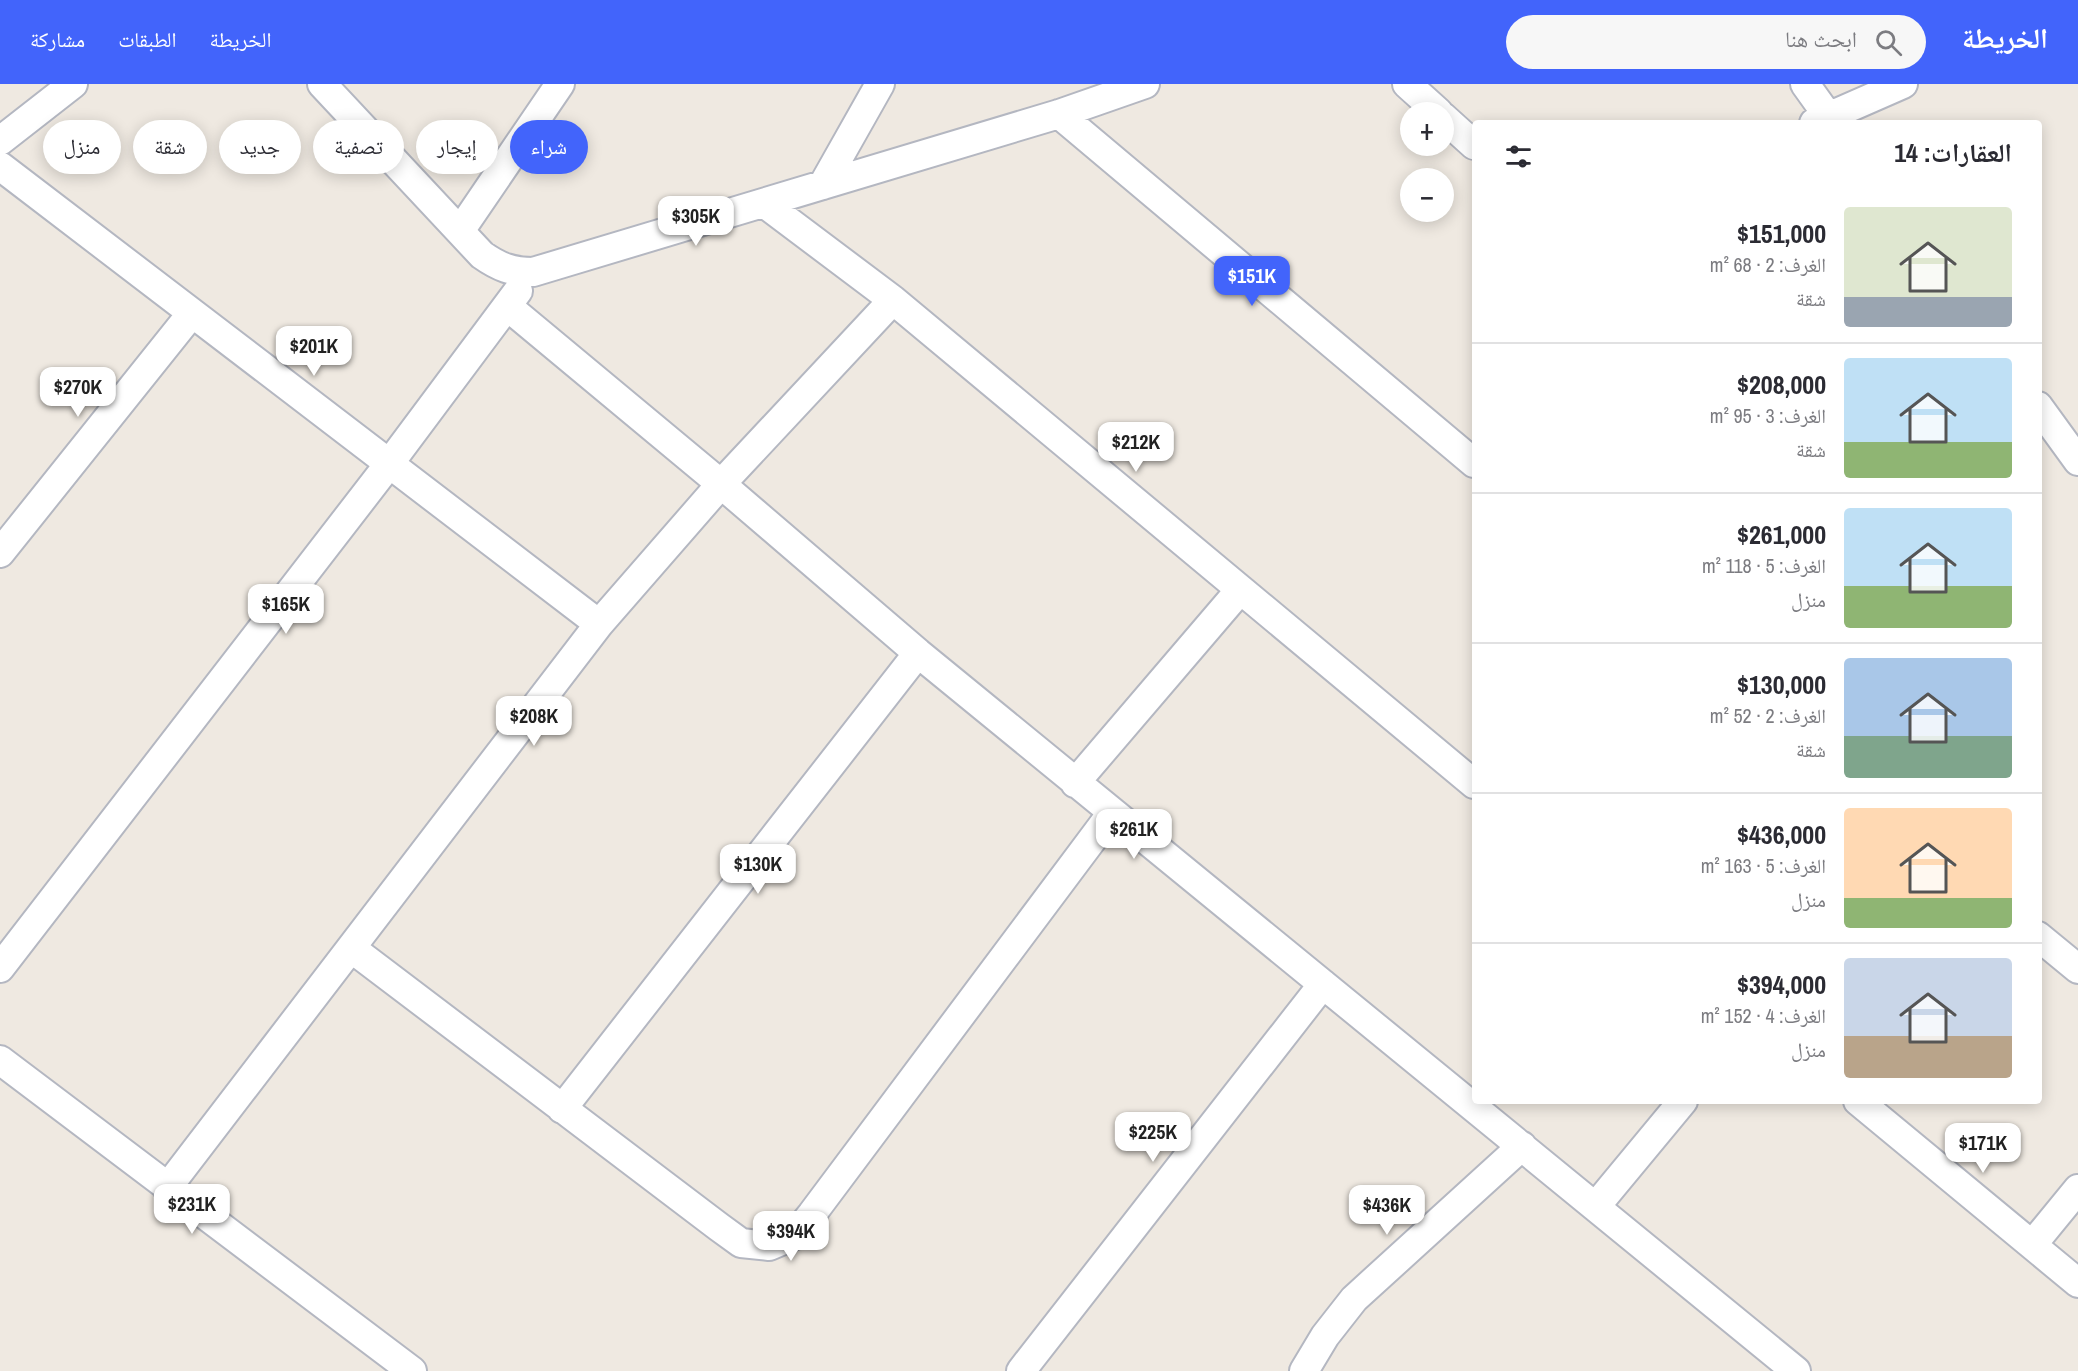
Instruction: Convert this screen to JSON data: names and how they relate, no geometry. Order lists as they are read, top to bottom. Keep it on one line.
{"page":{"header":"الخريطة","search":"ابحث هنا","nav":["الخريطة","الطبقات","مشاركة"],"map_buttons":["+","−"],"chip":["شراء","إيجار","تصفية","جديد","شقة","منزل"],"heading":"العقارات: 14","list":[{"name":"$151,000","note":"الغرف: 2 · 68 m² · شقة"},{"name":"$208,000","note":"الغرف: 3 · 95 m² · شقة"},{"name":"$261,000","note":"الغرف: 5 · 118 m² · منزل"},{"name":"$130,000","note":"الغرف: 2 · 52 m² · شقة"},{"name":"$436,000","note":"الغرف: 5 · 163 m² · منزل"},{"name":"$394,000","note":"الغرف: 4 · 152 m² · منزل"}],"price":["$305K","$151K","$201K","$270K","$212K","$165K","$208K","$261K","$130K","$225K","$171K","$231K","$436K","$394K"]}}
